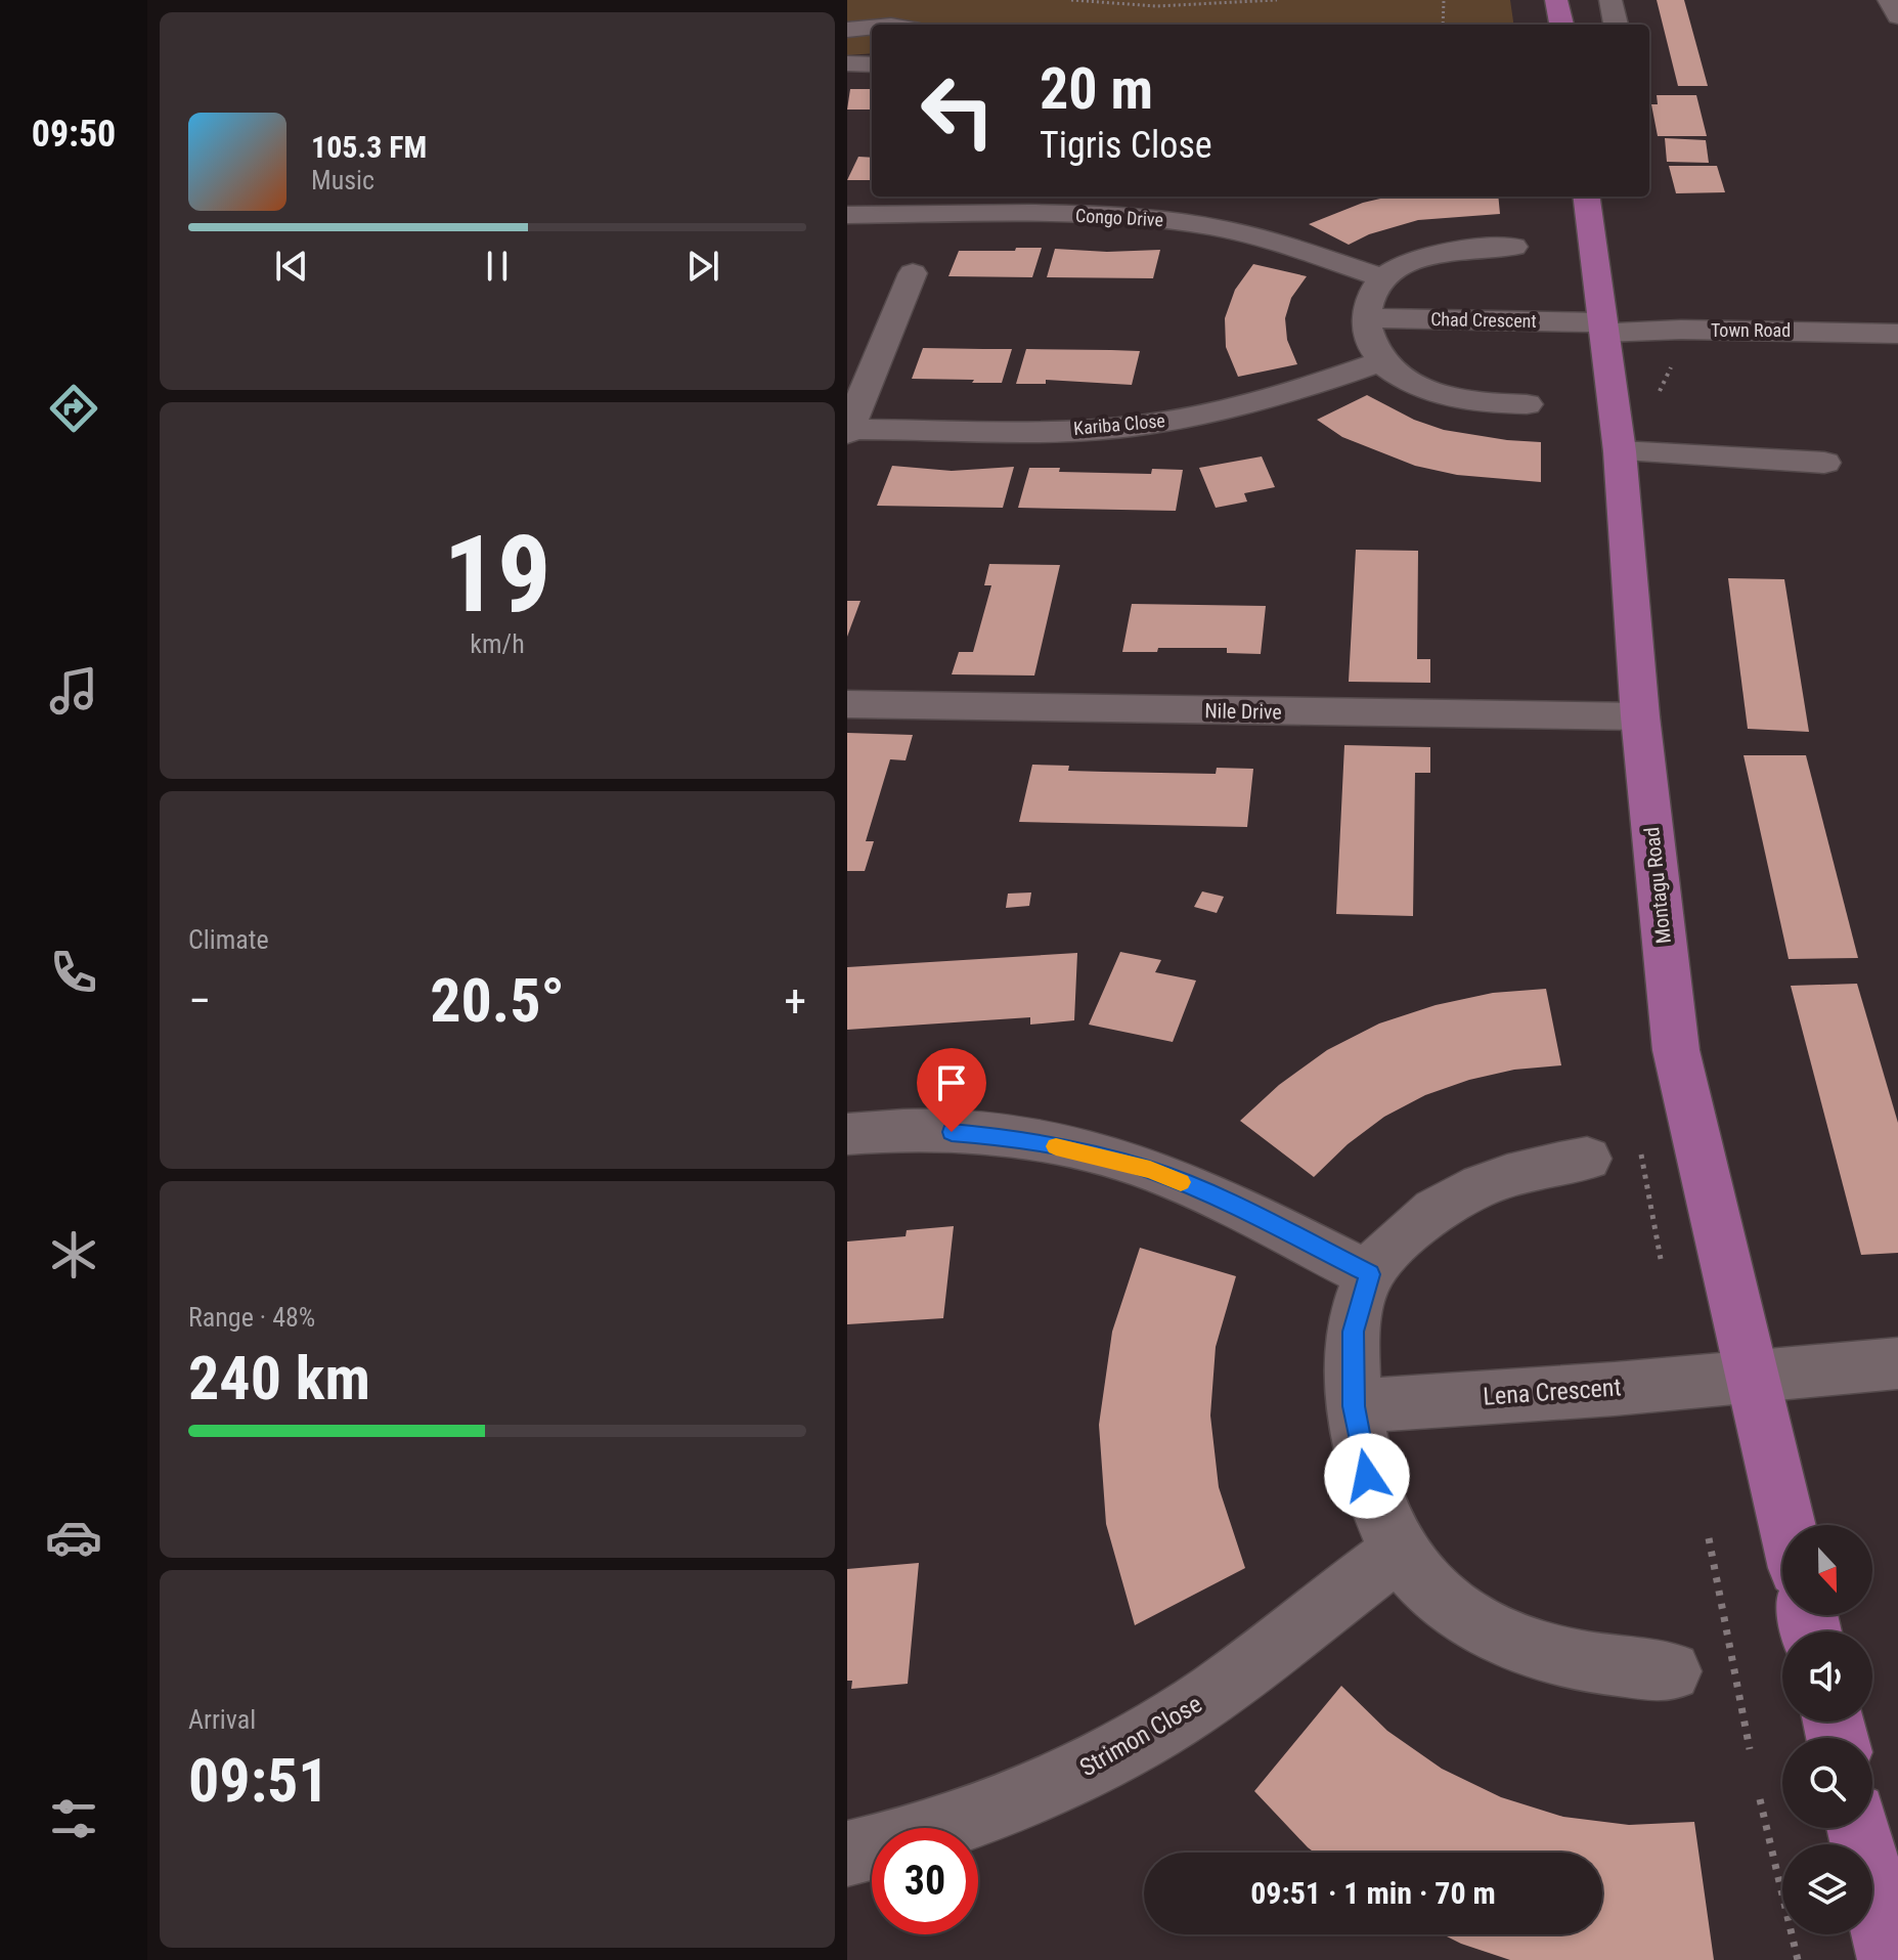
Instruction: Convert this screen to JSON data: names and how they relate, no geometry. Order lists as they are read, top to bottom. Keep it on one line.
{"streets":{"main road":["Montagu Road"],"street":["Congo Drive","Chad Crescent","Town Road","Kariba Close","Nile Drive","Lena Crescent","Strimon Close"]},"crossings":[["Chad Crescent","Town Road"],["Chad Crescent","Montagu Road"],["Town Road","Montagu Road"],["Nile Drive","Montagu Road"],["Montagu Road","Lena Crescent"]],"north":"bottom","page":{"tabs":"09:50","turn":["20 m","Tigris Close"],"song":["105.3 FM","Music"],"tile":[["19","km/h"],"Climate",["Range · 48%","240 km"],["Arrival","09:51"]],"heat":["−","20.5°","+"],"limit":"30","trip":"09:51 · 1 min · 70 m"}}
